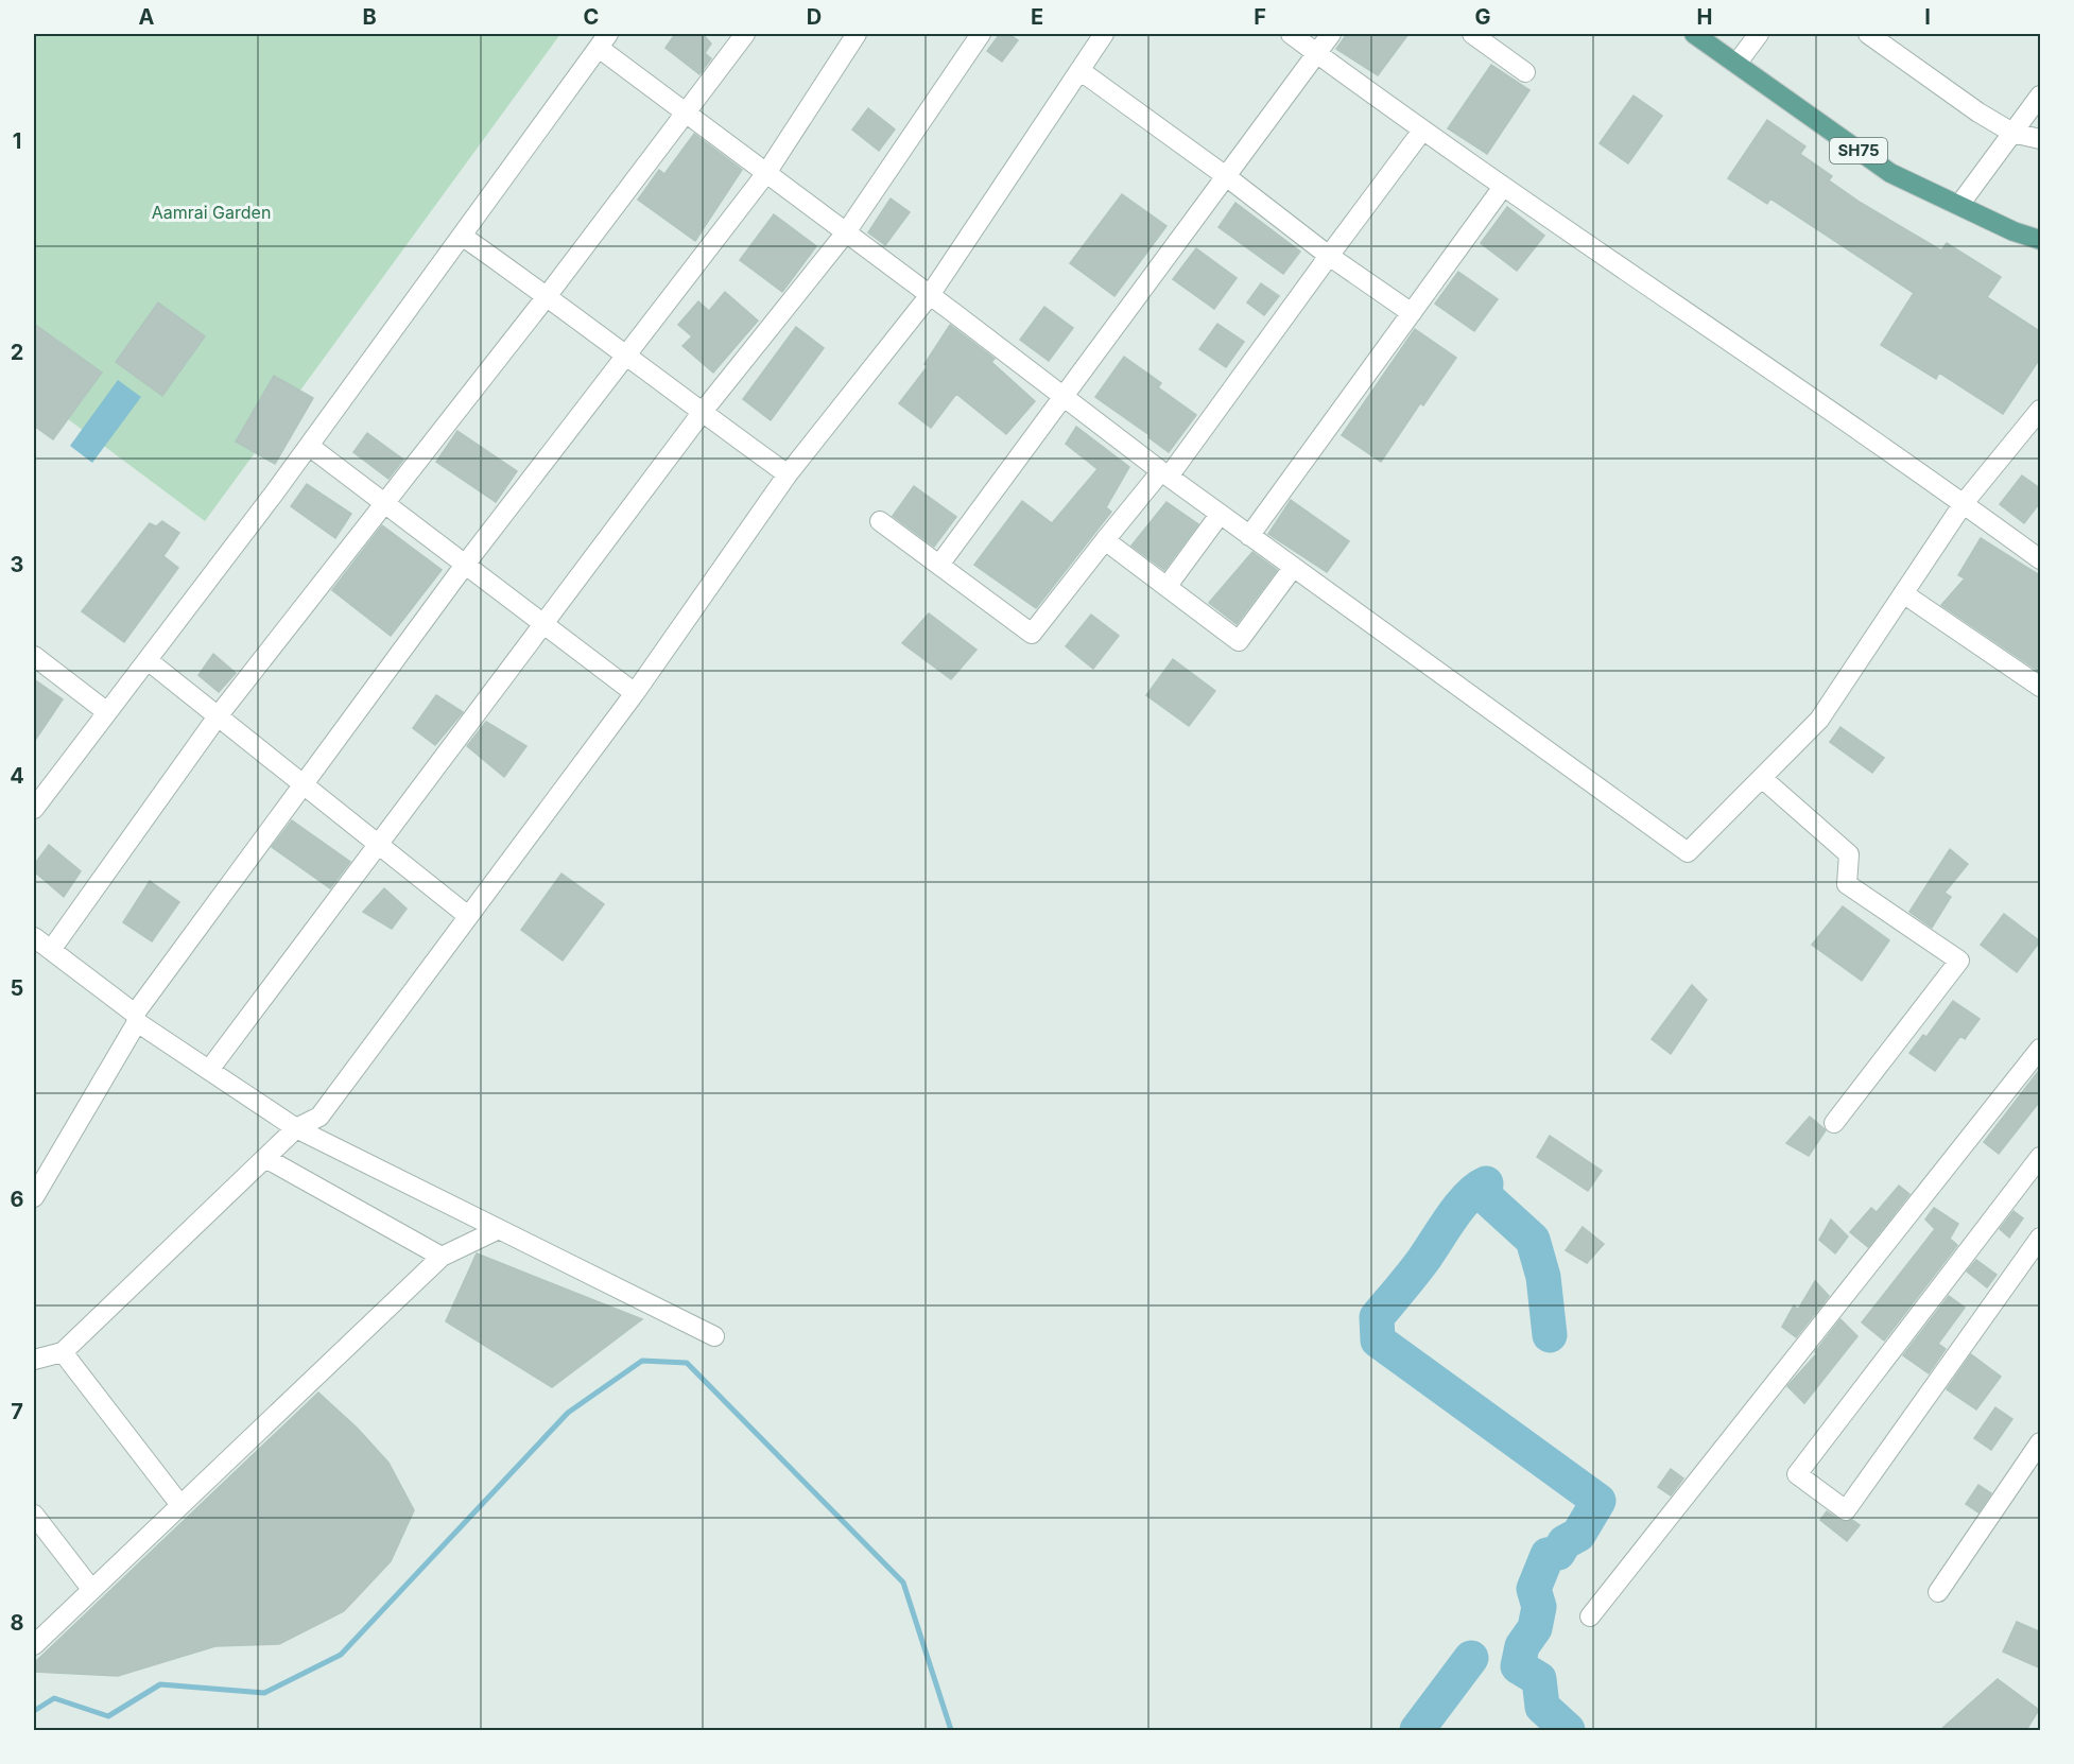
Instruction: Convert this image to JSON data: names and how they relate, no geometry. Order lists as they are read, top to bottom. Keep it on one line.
{"streets":{"main road":["SH75"]},"parks":["Aamrai Garden"],"grid":{"columns":["A","B","C","D","E","F","G","H","I"],"rows":["1","2","3","4","5","6","7","8"]}}
